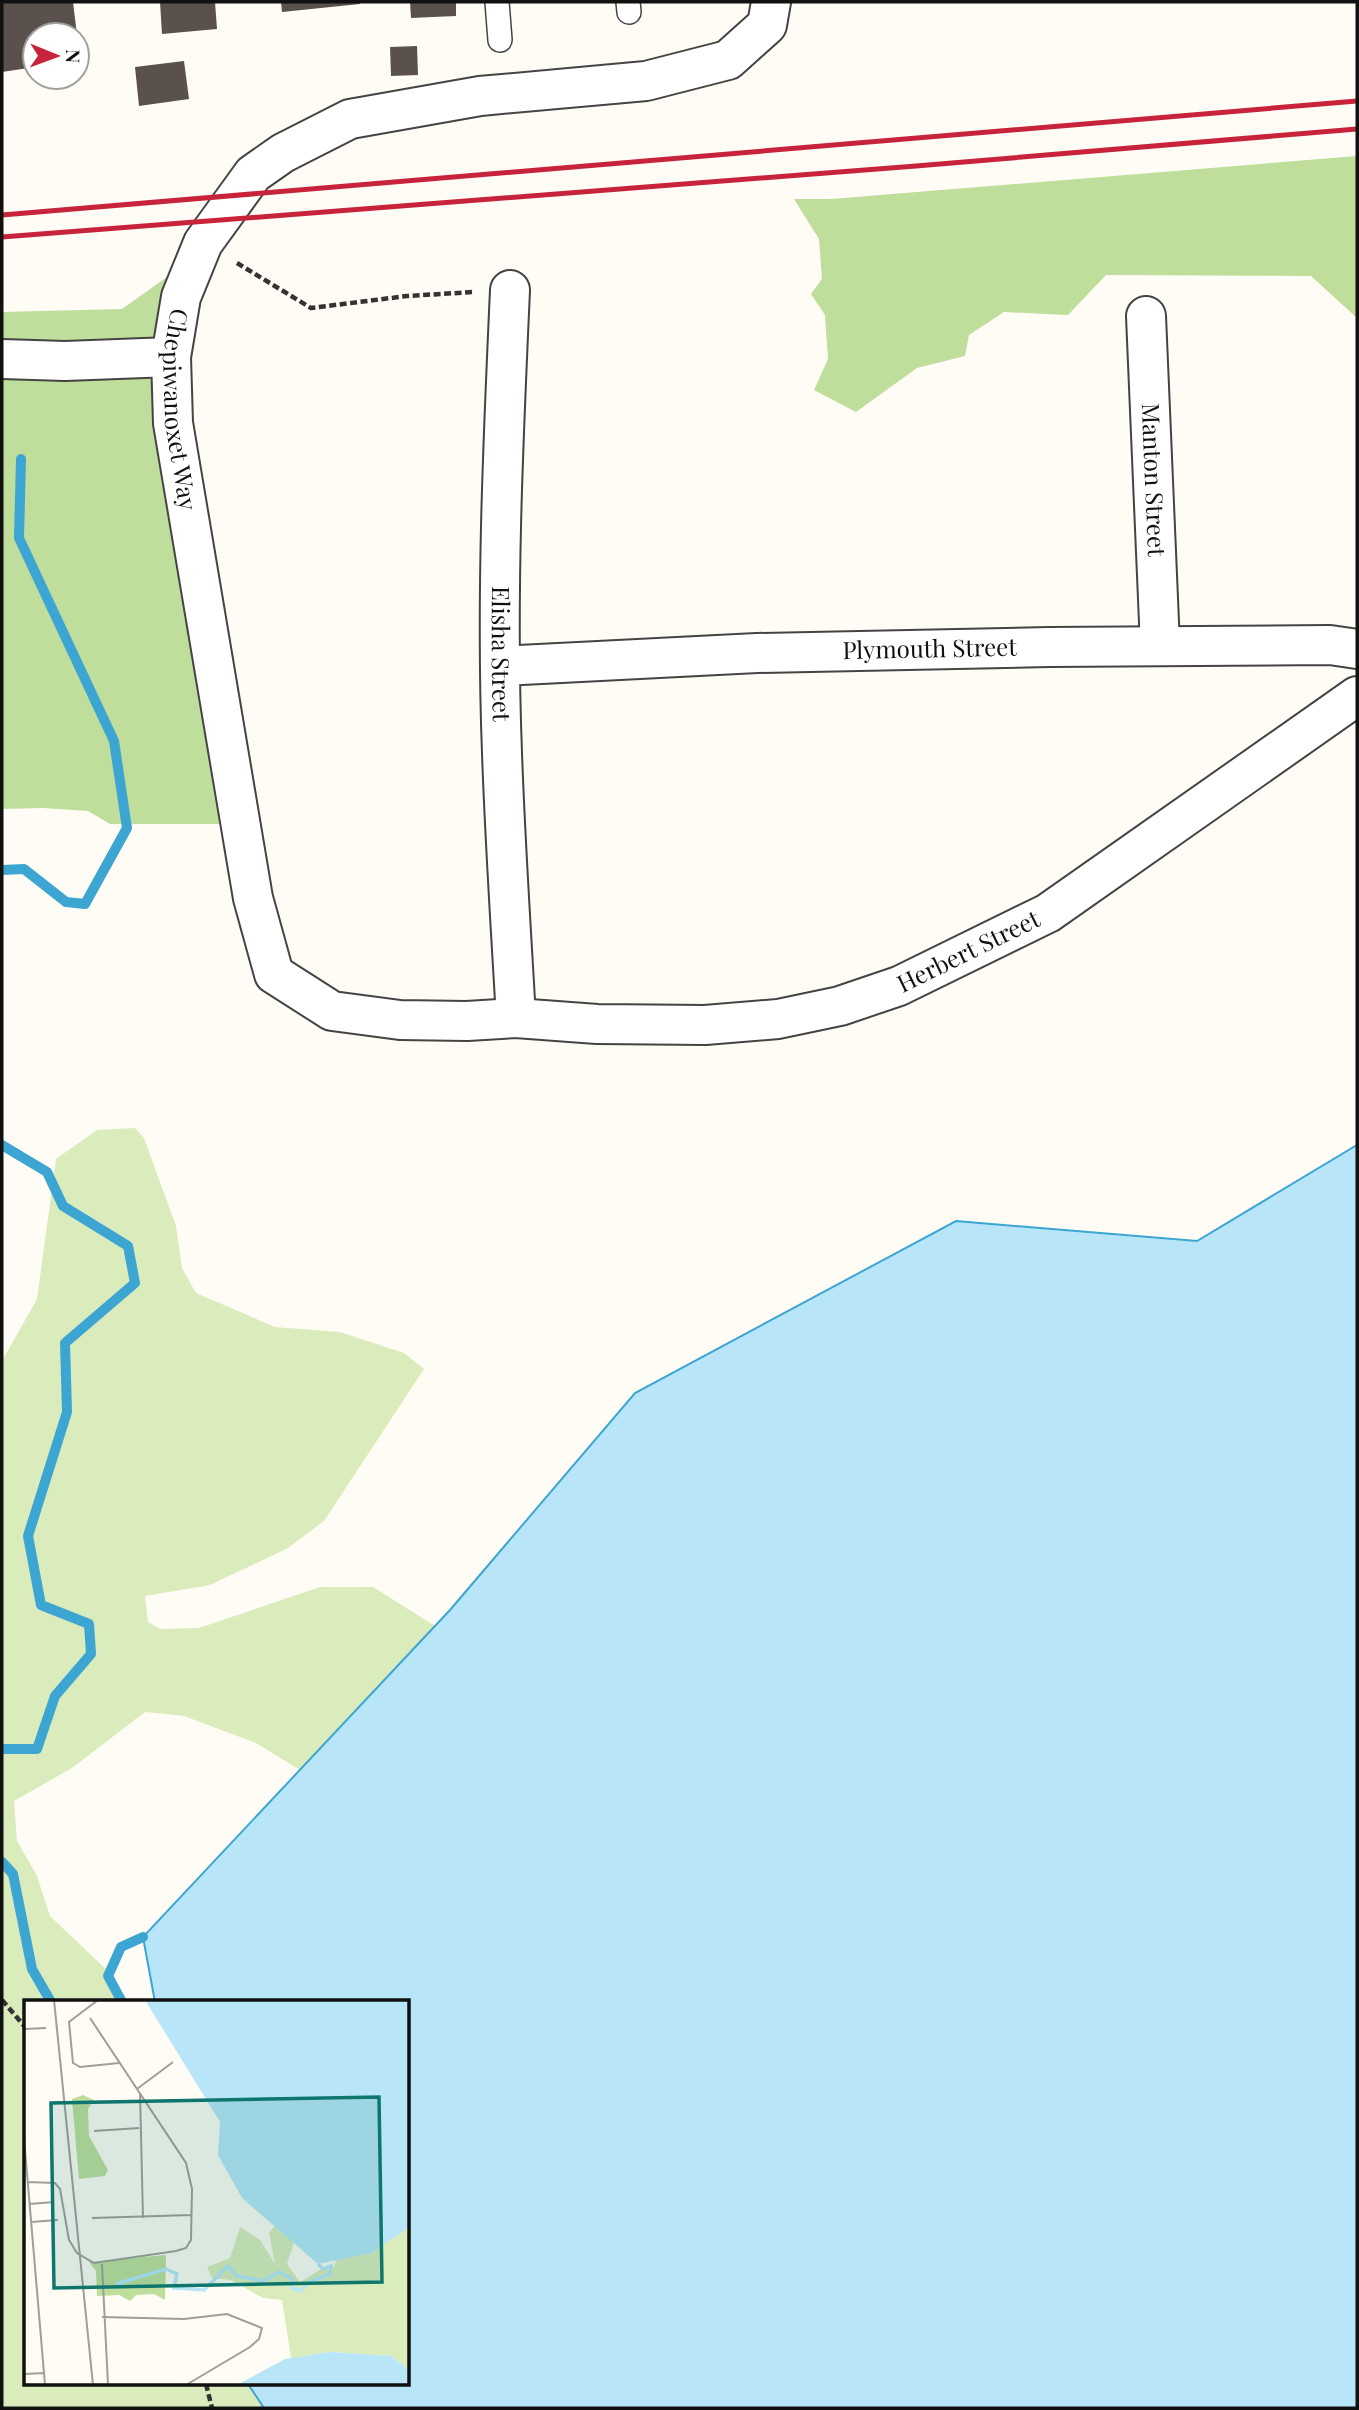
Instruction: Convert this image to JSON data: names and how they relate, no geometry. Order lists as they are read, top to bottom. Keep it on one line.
{"streets":{"street":["Chepiwanoxet Way","Manton Street","Plymouth Street","Elisha Street","Herbert Street"]},"crossings":[["Chepiwanoxet Way","Elisha Street"],["Chepiwanoxet Way","Herbert Street"],["Manton Street","Plymouth Street"],["Plymouth Street","Elisha Street"],["Elisha Street","Herbert Street"]],"north":"right"}
